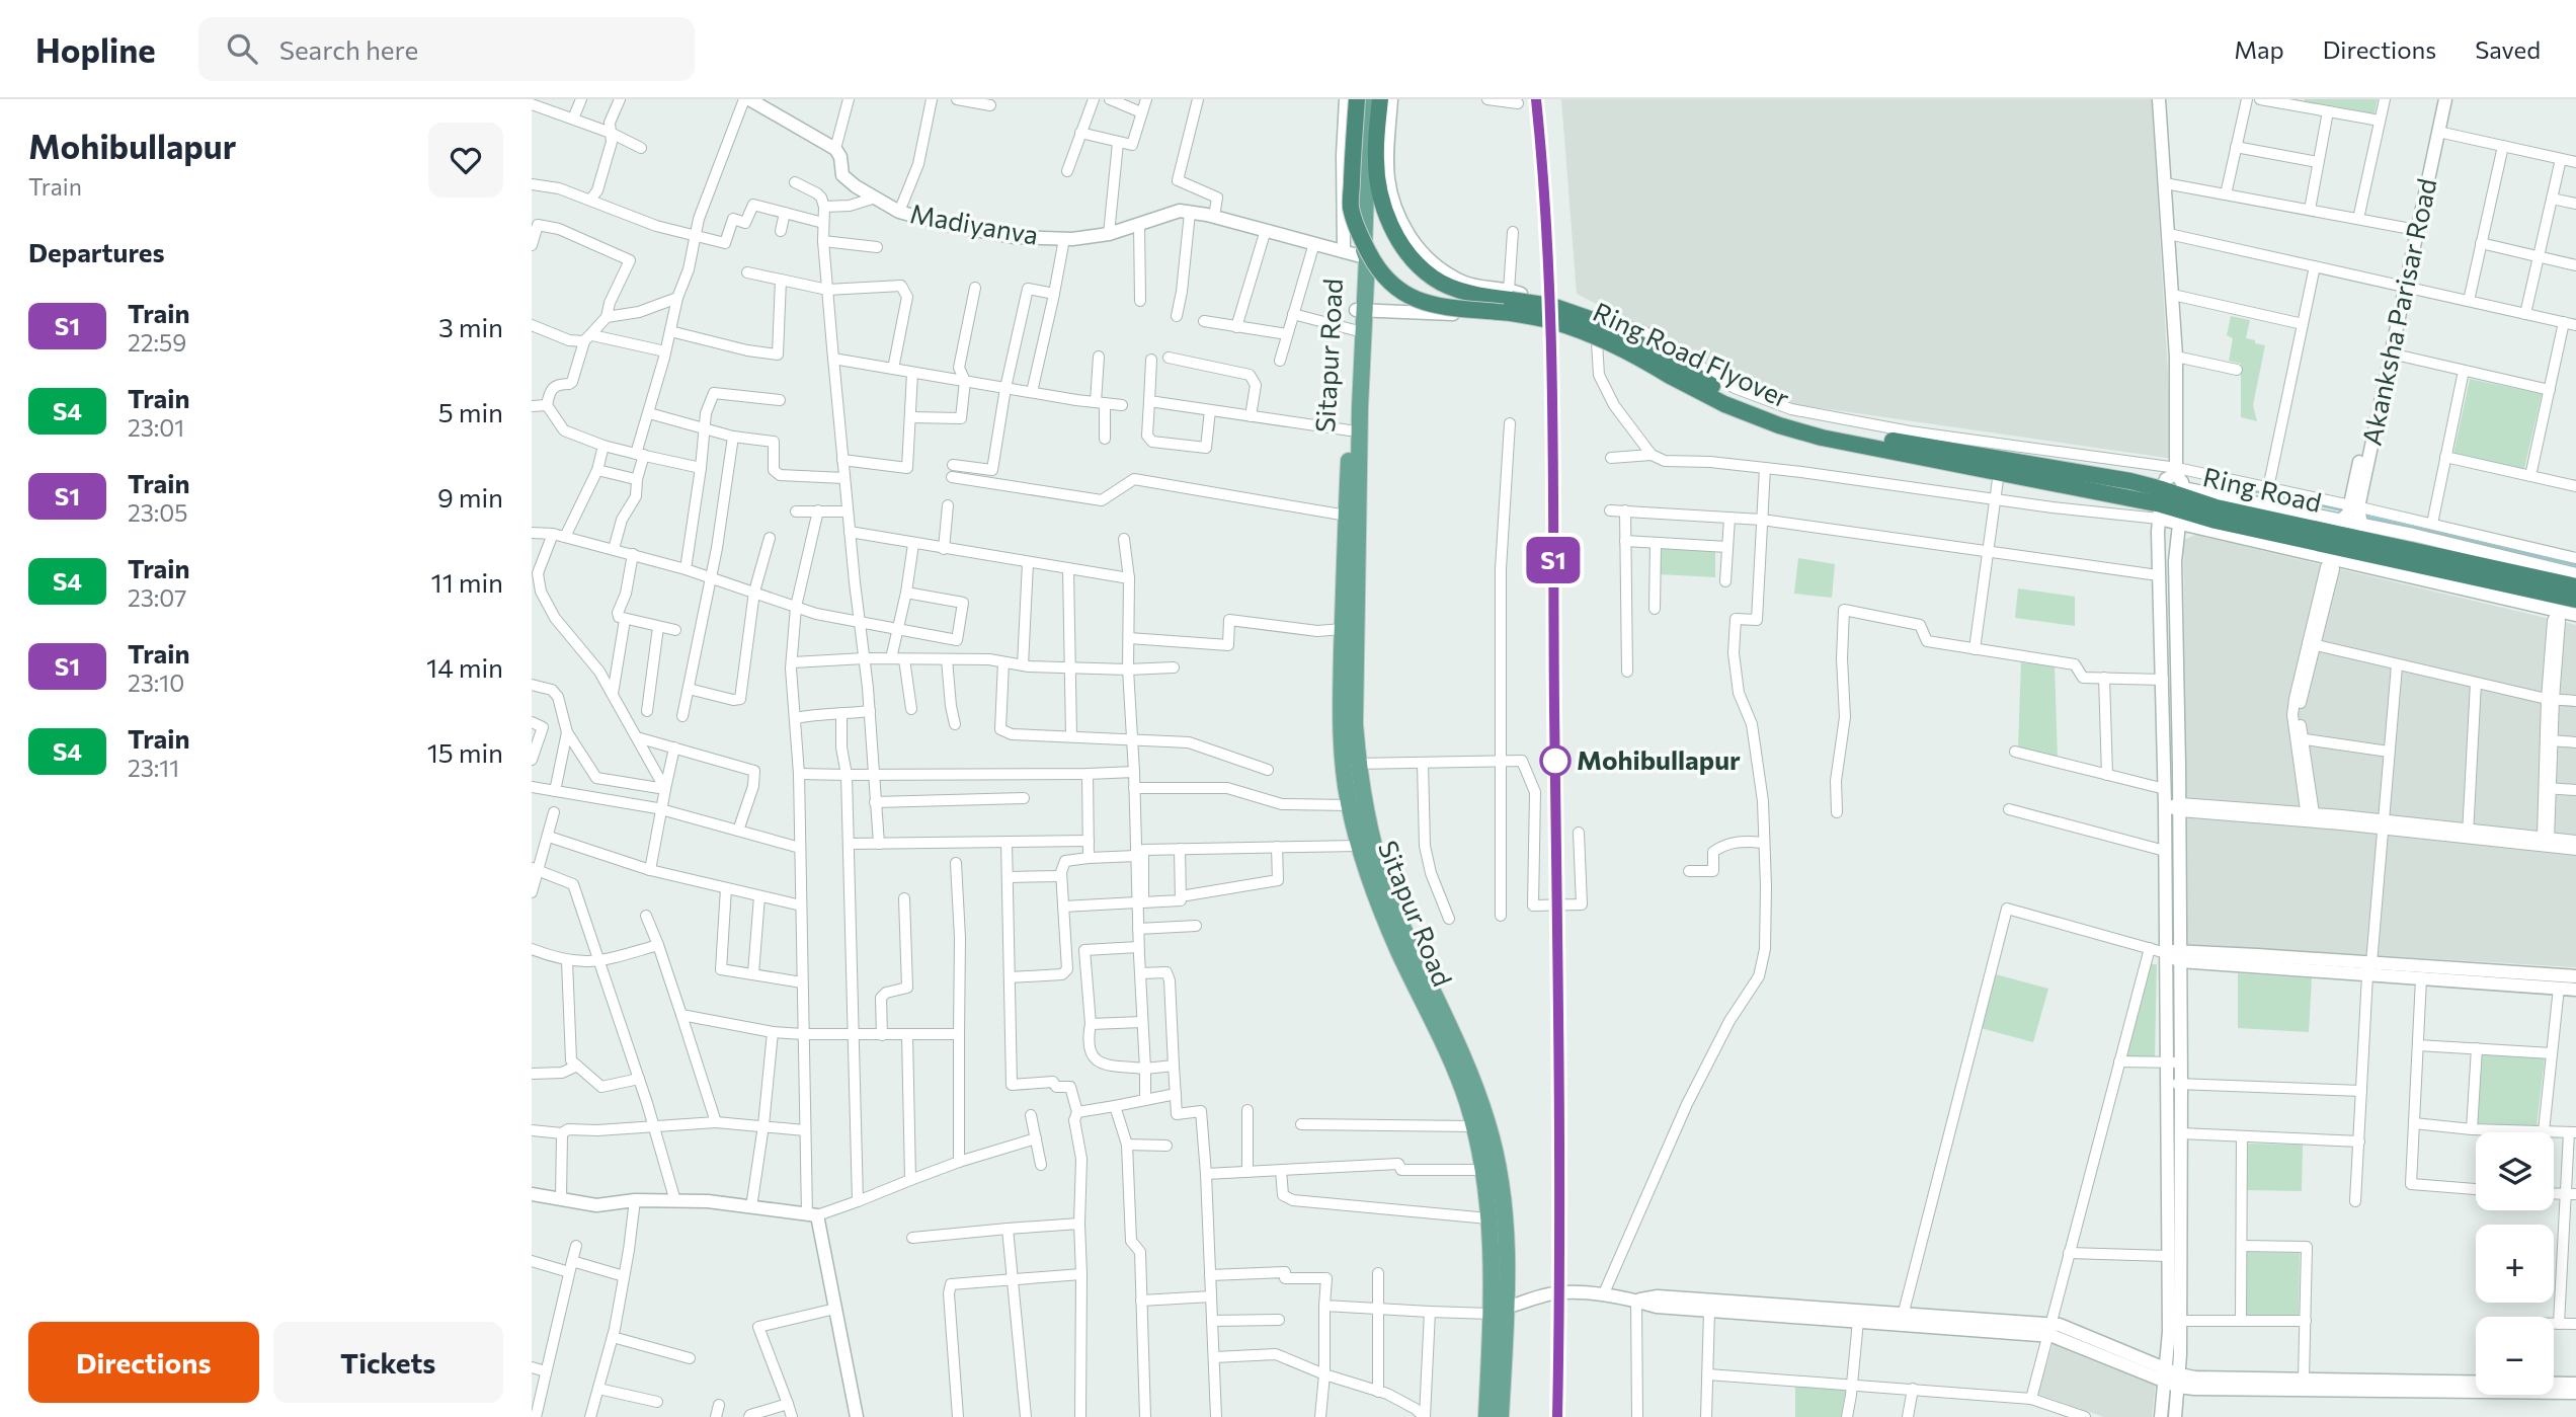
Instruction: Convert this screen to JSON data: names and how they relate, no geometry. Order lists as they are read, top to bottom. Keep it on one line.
{"streets":{"highway":["Ring Road Flyover","Ring Road"],"main road":["Sitapur Road"],"street":["Madiyanva","Akanksha Parisar Road"]},"crossings":[["Madiyanva","Sitapur Road"],["Ring Road Flyover","Ring Road"]],"places":["Mohibullapur"],"page":{"header":"Hopline","search":"Search here","nav":["Map","Directions","Saved"],"heading":[["Mohibullapur","Train"],"Departures"],"on_map":"S1","list":[{"mark":"S1","name":"Train","note":"22:59","value":"3 min"},{"mark":"S4","name":"Train","note":"23:01","value":"5 min"},{"mark":"S1","name":"Train","note":"23:05","value":"9 min"},{"mark":"S4","name":"Train","note":"23:07","value":"11 min"},{"mark":"S1","name":"Train","note":"23:10","value":"14 min"},{"mark":"S4","name":"Train","note":"23:11","value":"15 min"}],"map_buttons":["+","−"],"buttons":["Directions","Tickets"]}}
